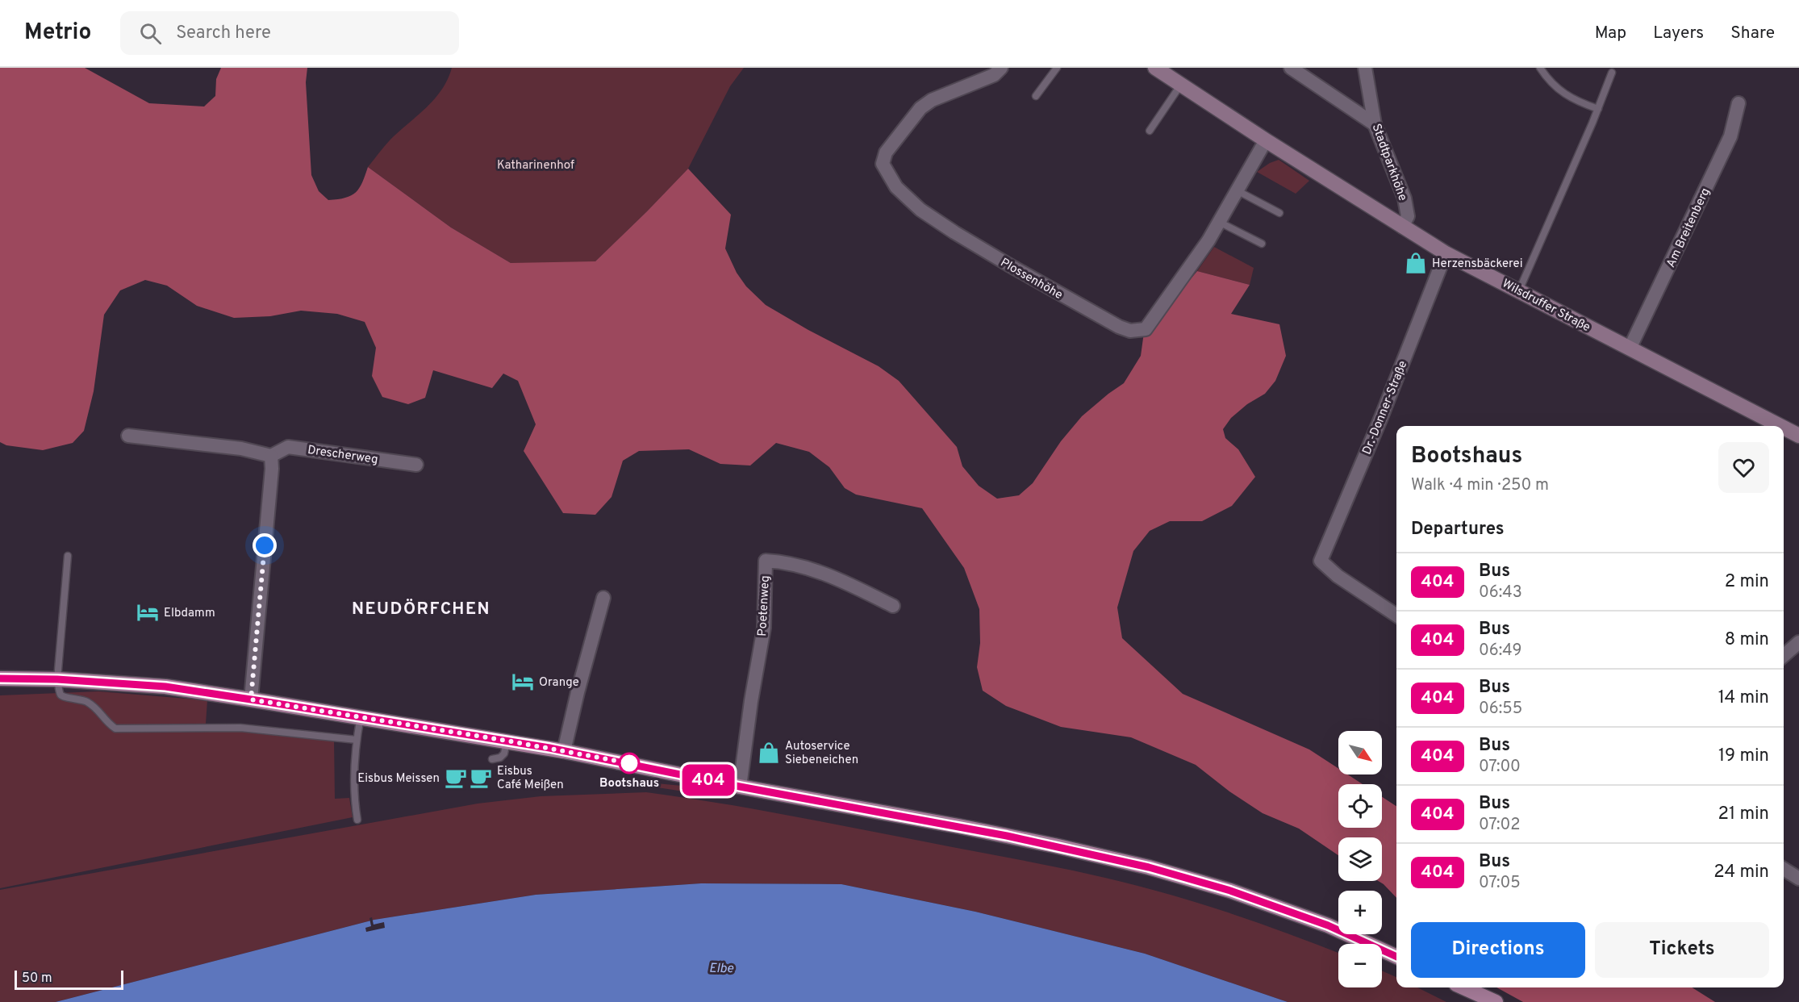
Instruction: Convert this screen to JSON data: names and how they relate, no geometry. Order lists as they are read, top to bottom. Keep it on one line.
{"streets":{"main road":["Wilsdruffer Straße"],"street":["Stadtparkhöhe","Am Breitenberg","Plossenhöhe","Dr.-Donner-Straße","Drescherweg","Poetenweg"]},"crossings":[["Stadtparkhöhe","Wilsdruffer Straße"],["Am Breitenberg","Wilsdruffer Straße"],["Plossenhöhe","Wilsdruffer Straße"],["Wilsdruffer Straße","Dr.-Donner-Straße"]],"districts":["NEUDÖRFCHEN"],"water":["Elbe"],"parks":["Katharinenhof"],"places":{"shop":["Herzensbäckerei","Autoservice Siebeneichen"],"hotel":["Elbdamm","Orange"],"other":["Bootshaus"],"cafe":["Eisbus Meissen","Eisbus Café Meißen"]},"lines":["bus line 404"],"scale_bar":"50 m","north":"bottom right","page":{"header":"Metrio","search":"Search here","nav":["Map","Layers","Share"],"on_map":"404","heading":[["Bootshaus","Walk · 4 min · 250 m"],"Departures"],"list":[{"mark":"404","name":"Bus","note":"06:43","value":"2 min"},{"mark":"404","name":"Bus","note":"06:49","value":"8 min"},{"mark":"404","name":"Bus","note":"06:55","value":"14 min"},{"mark":"404","name":"Bus","note":"07:00","value":"19 min"},{"mark":"404","name":"Bus","note":"07:02","value":"21 min"},{"mark":"404","name":"Bus","note":"07:05","value":"24 min"}],"map_buttons":["+","−"],"buttons":["Directions","Tickets"],"scale":"50 m"}}
